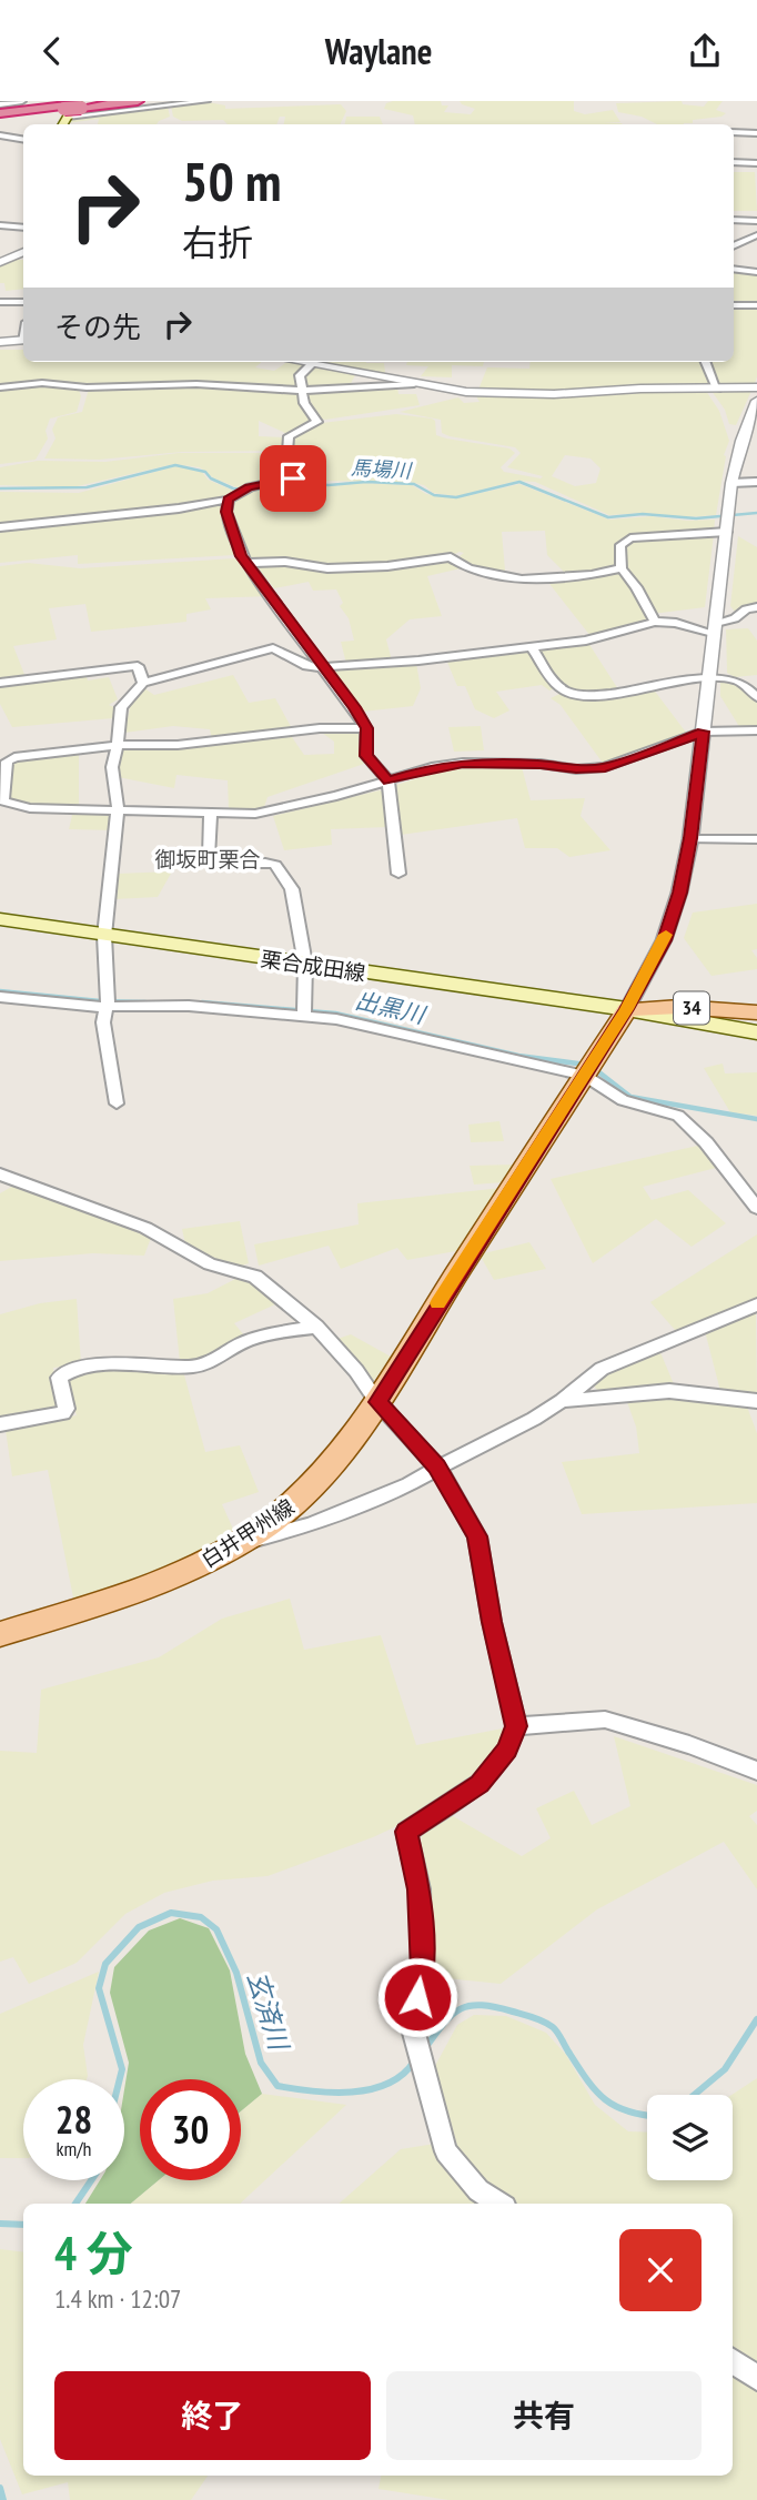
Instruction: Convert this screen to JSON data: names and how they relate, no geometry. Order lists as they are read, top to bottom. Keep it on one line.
{"streets":{"main road":["栗合成田線","34","白井甲州線"]},"crossings":[["栗合成田線","34"],["栗合成田線","白井甲州線"],["34","白井甲州線"]],"districts":["御坂町栗合"],"water":["馬場川","出黒川","玄済川"],"page":{"header":"Waylane","turn":["50 m","右折"],"then":"その先","speed":"28 km/h","limit":"30","heading":["4 分","1.4 km · 12:07"],"buttons":["終了","共有"]}}
